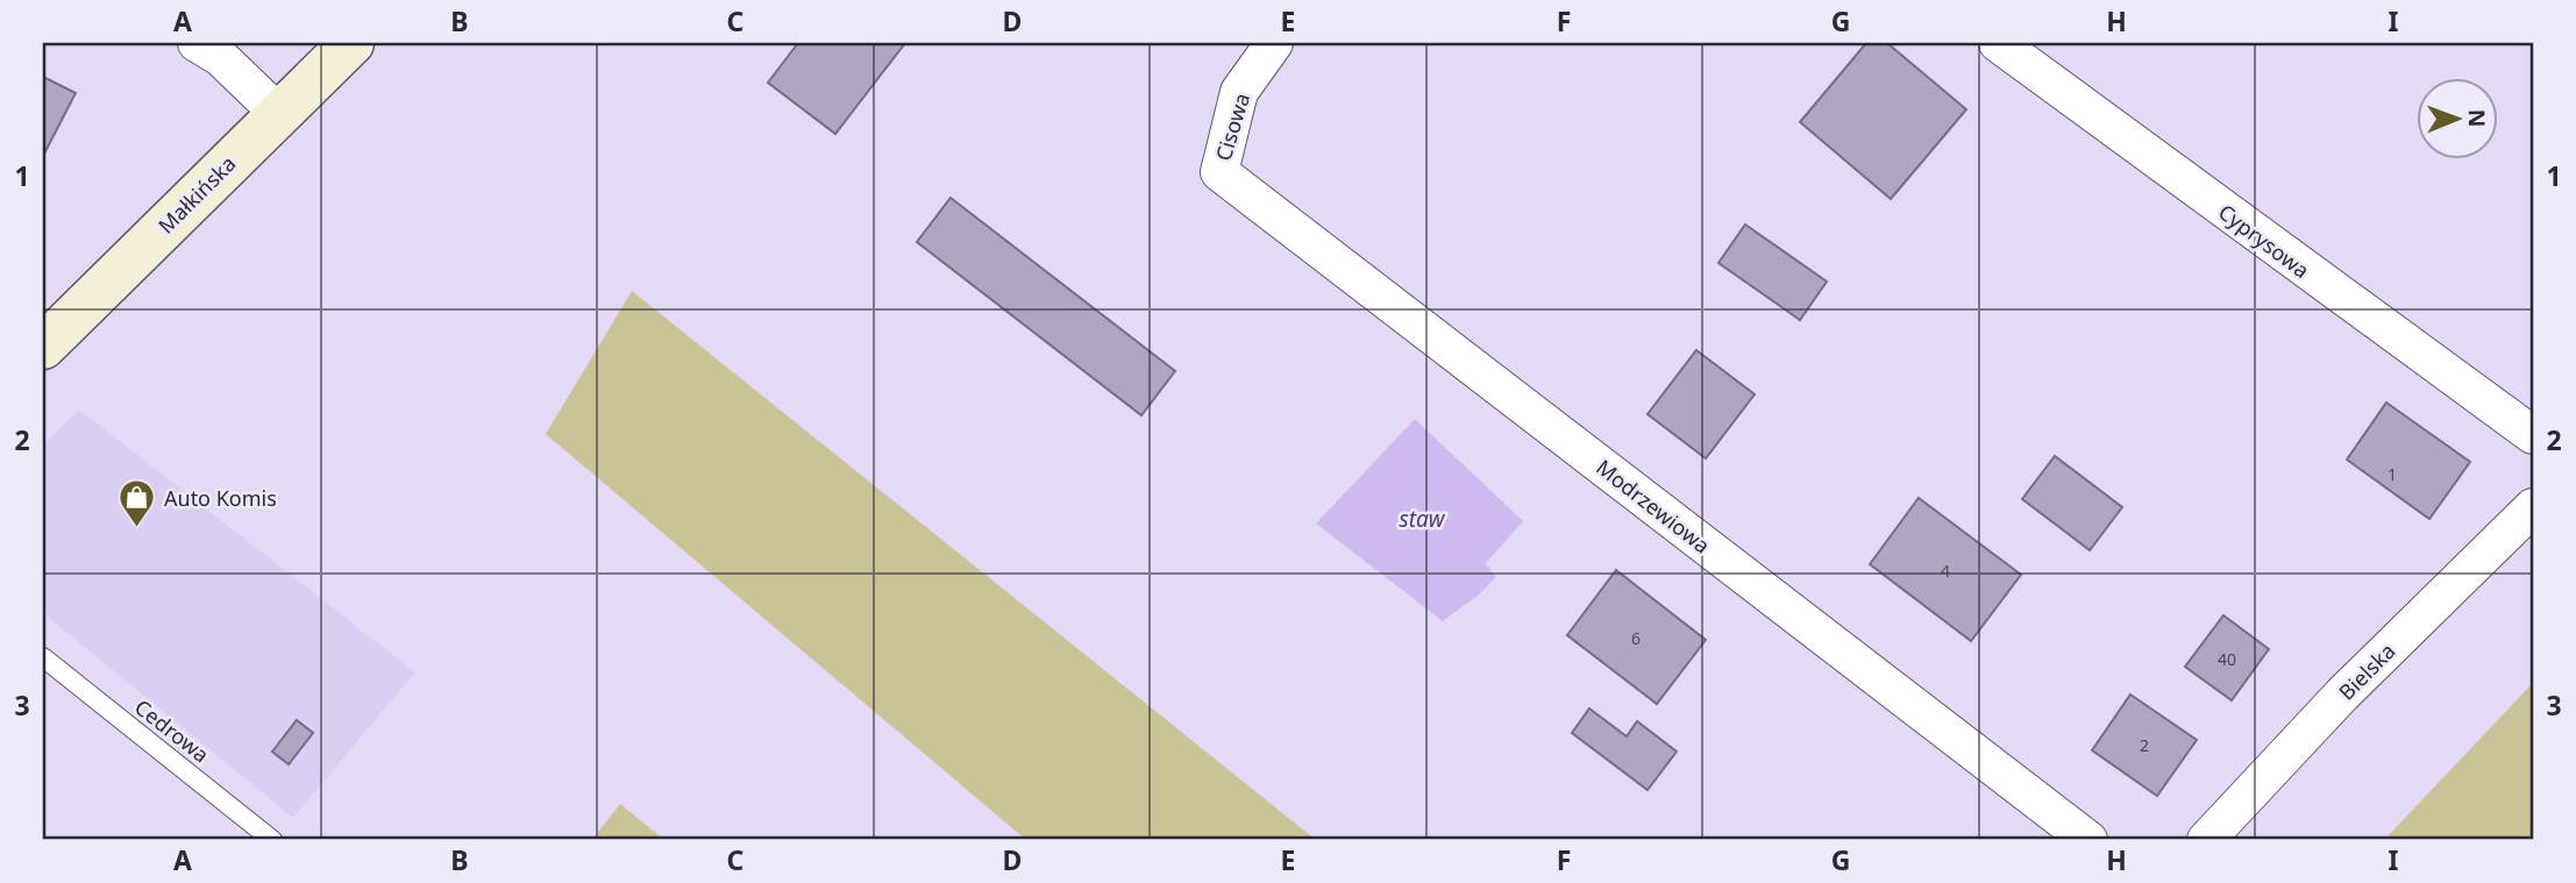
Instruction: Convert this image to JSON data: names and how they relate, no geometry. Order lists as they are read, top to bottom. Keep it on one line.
{"streets":{"main road":["Małkińska"],"street":["Cisowa","Cyprysowa","Modrzewiowa","Bielska"],"lane":["Cedrowa"]},"crossings":[["Cisowa","Modrzewiowa"]],"water":["staw"],"places":{"shop":["Auto Komis"]},"house_numbers":["1","4","6","40","2"],"north":"right","grid":{"columns":["A","B","C","D","E","F","G","H","I"],"rows":["1","2","3"]}}
